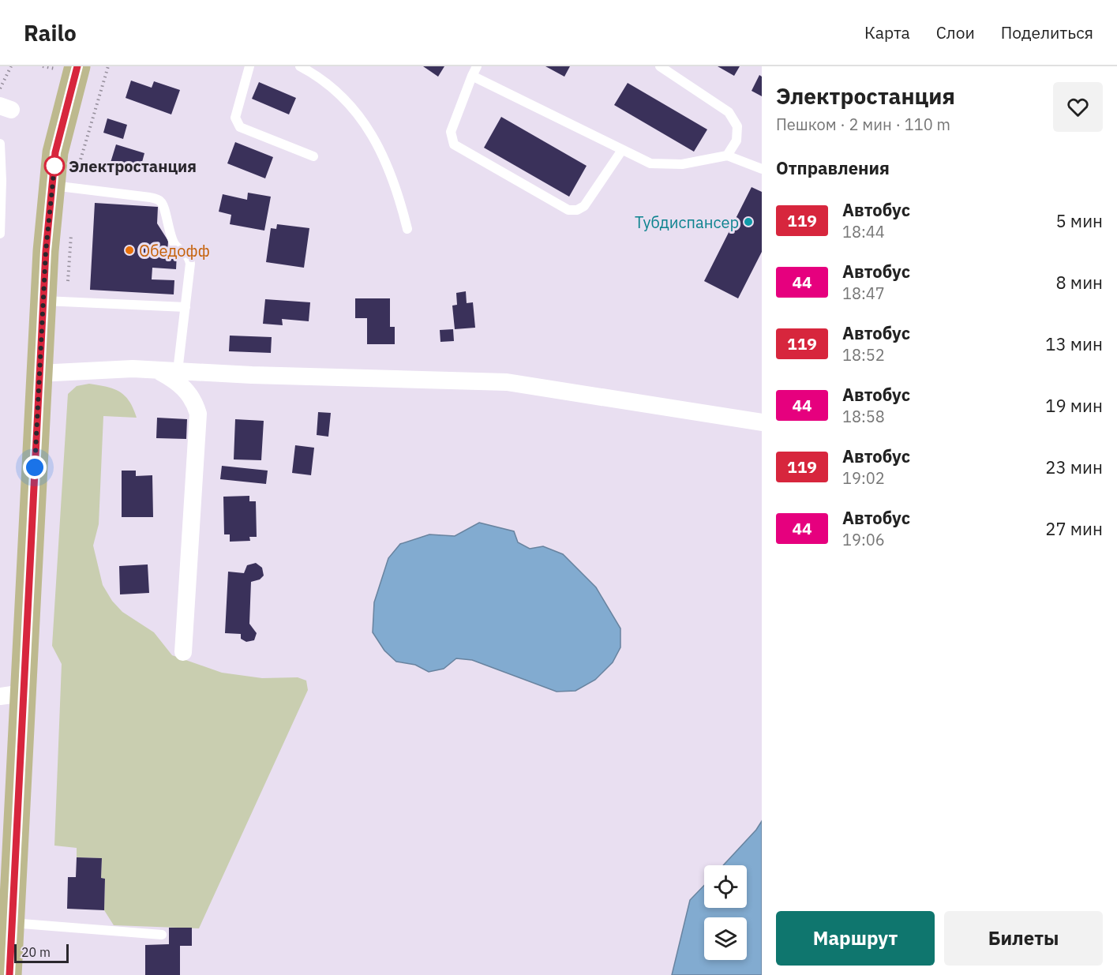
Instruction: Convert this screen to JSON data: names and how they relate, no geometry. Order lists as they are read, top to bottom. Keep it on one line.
{"places":["Электростанция","Тубдиспансер","Обедофф"],"lines":["bus line 119"],"scale_bar":"20 m","page":{"header":"Railo","nav":["Карта","Слои","Поделиться"],"heading":[["Электростанция","Пешком · 2 мин · 110 m"],"Отправления"],"list":[{"mark":"119","name":"Автобус","note":"18:44","value":"5 мин"},{"mark":"44","name":"Автобус","note":"18:47","value":"8 мин"},{"mark":"119","name":"Автобус","note":"18:52","value":"13 мин"},{"mark":"44","name":"Автобус","note":"18:58","value":"19 мин"},{"mark":"119","name":"Автобус","note":"19:02","value":"23 мин"},{"mark":"44","name":"Автобус","note":"19:06","value":"27 мин"}],"buttons":["Маршрут","Билеты"],"scale":"20 m"}}
